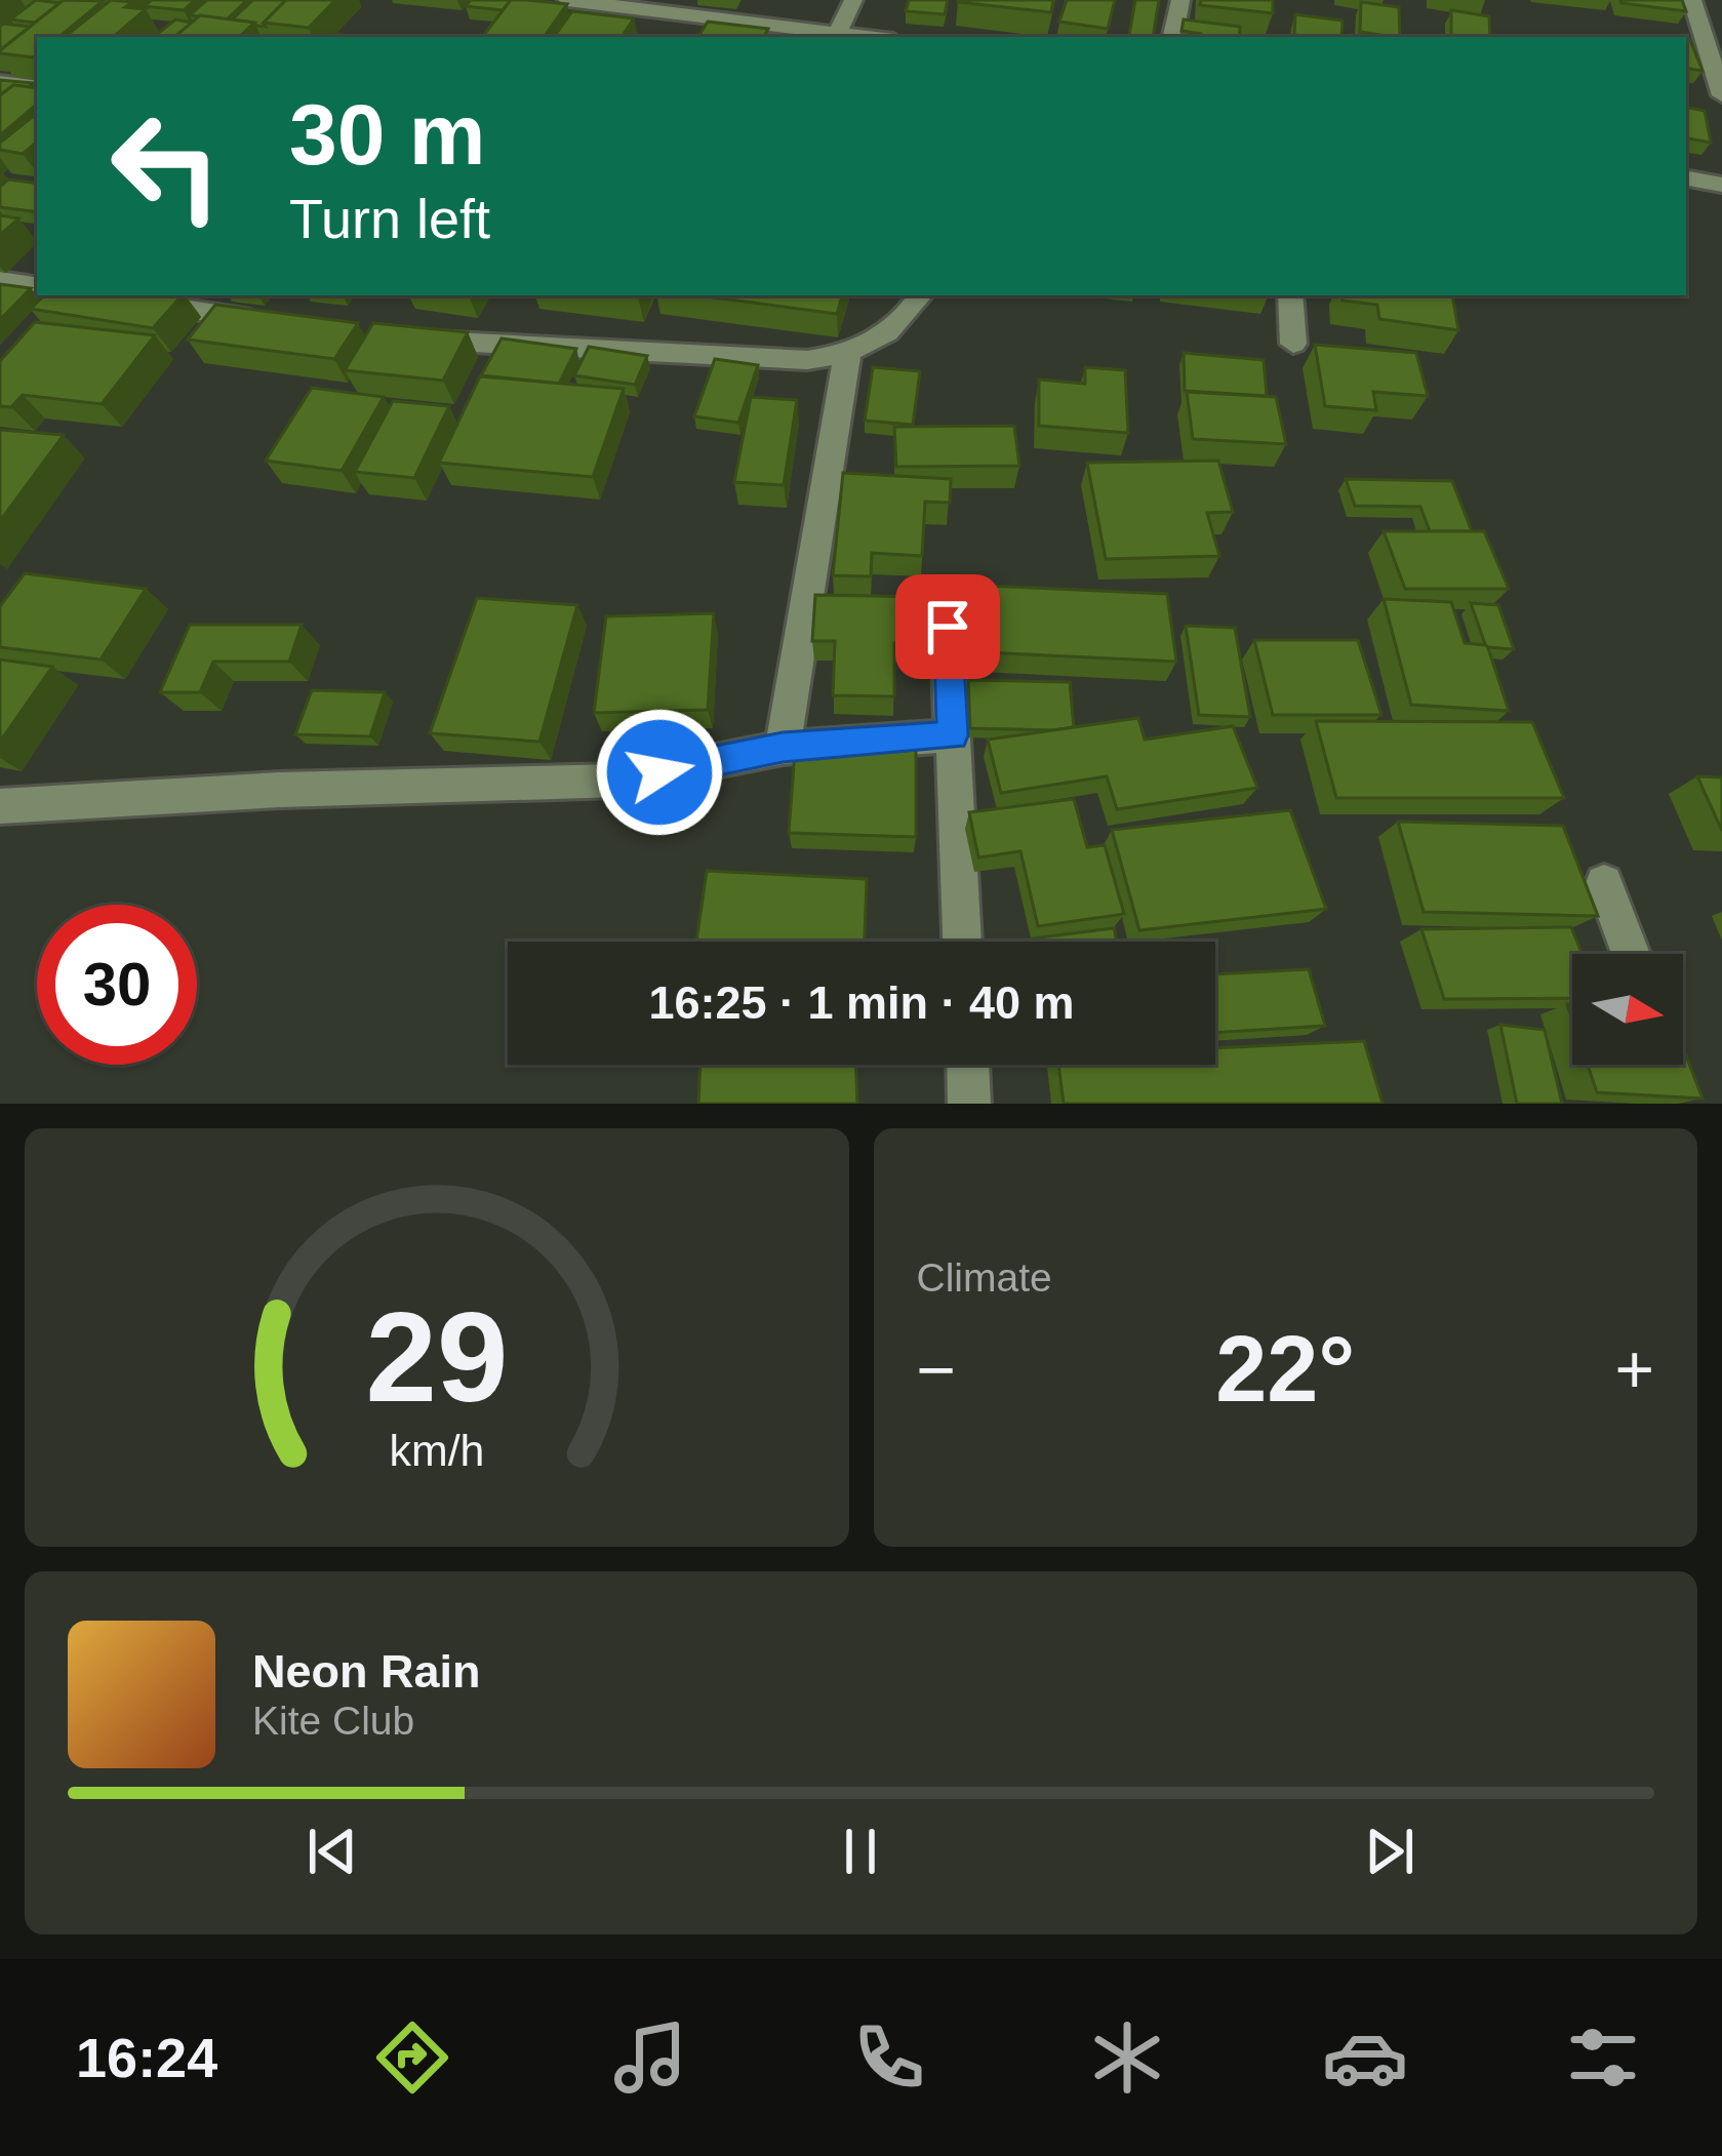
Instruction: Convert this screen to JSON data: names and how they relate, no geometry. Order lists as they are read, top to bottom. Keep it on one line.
{"north":"right","page":{"turn":["30 m","Turn left"],"limit":"30","trip":"16:25 · 1 min · 40 m","tile":"Climate","heat":["−","22°","+"],"song":["Neon Rain","Kite Club"],"tabs":"16:24","gauge":["29","km/h"]}}
